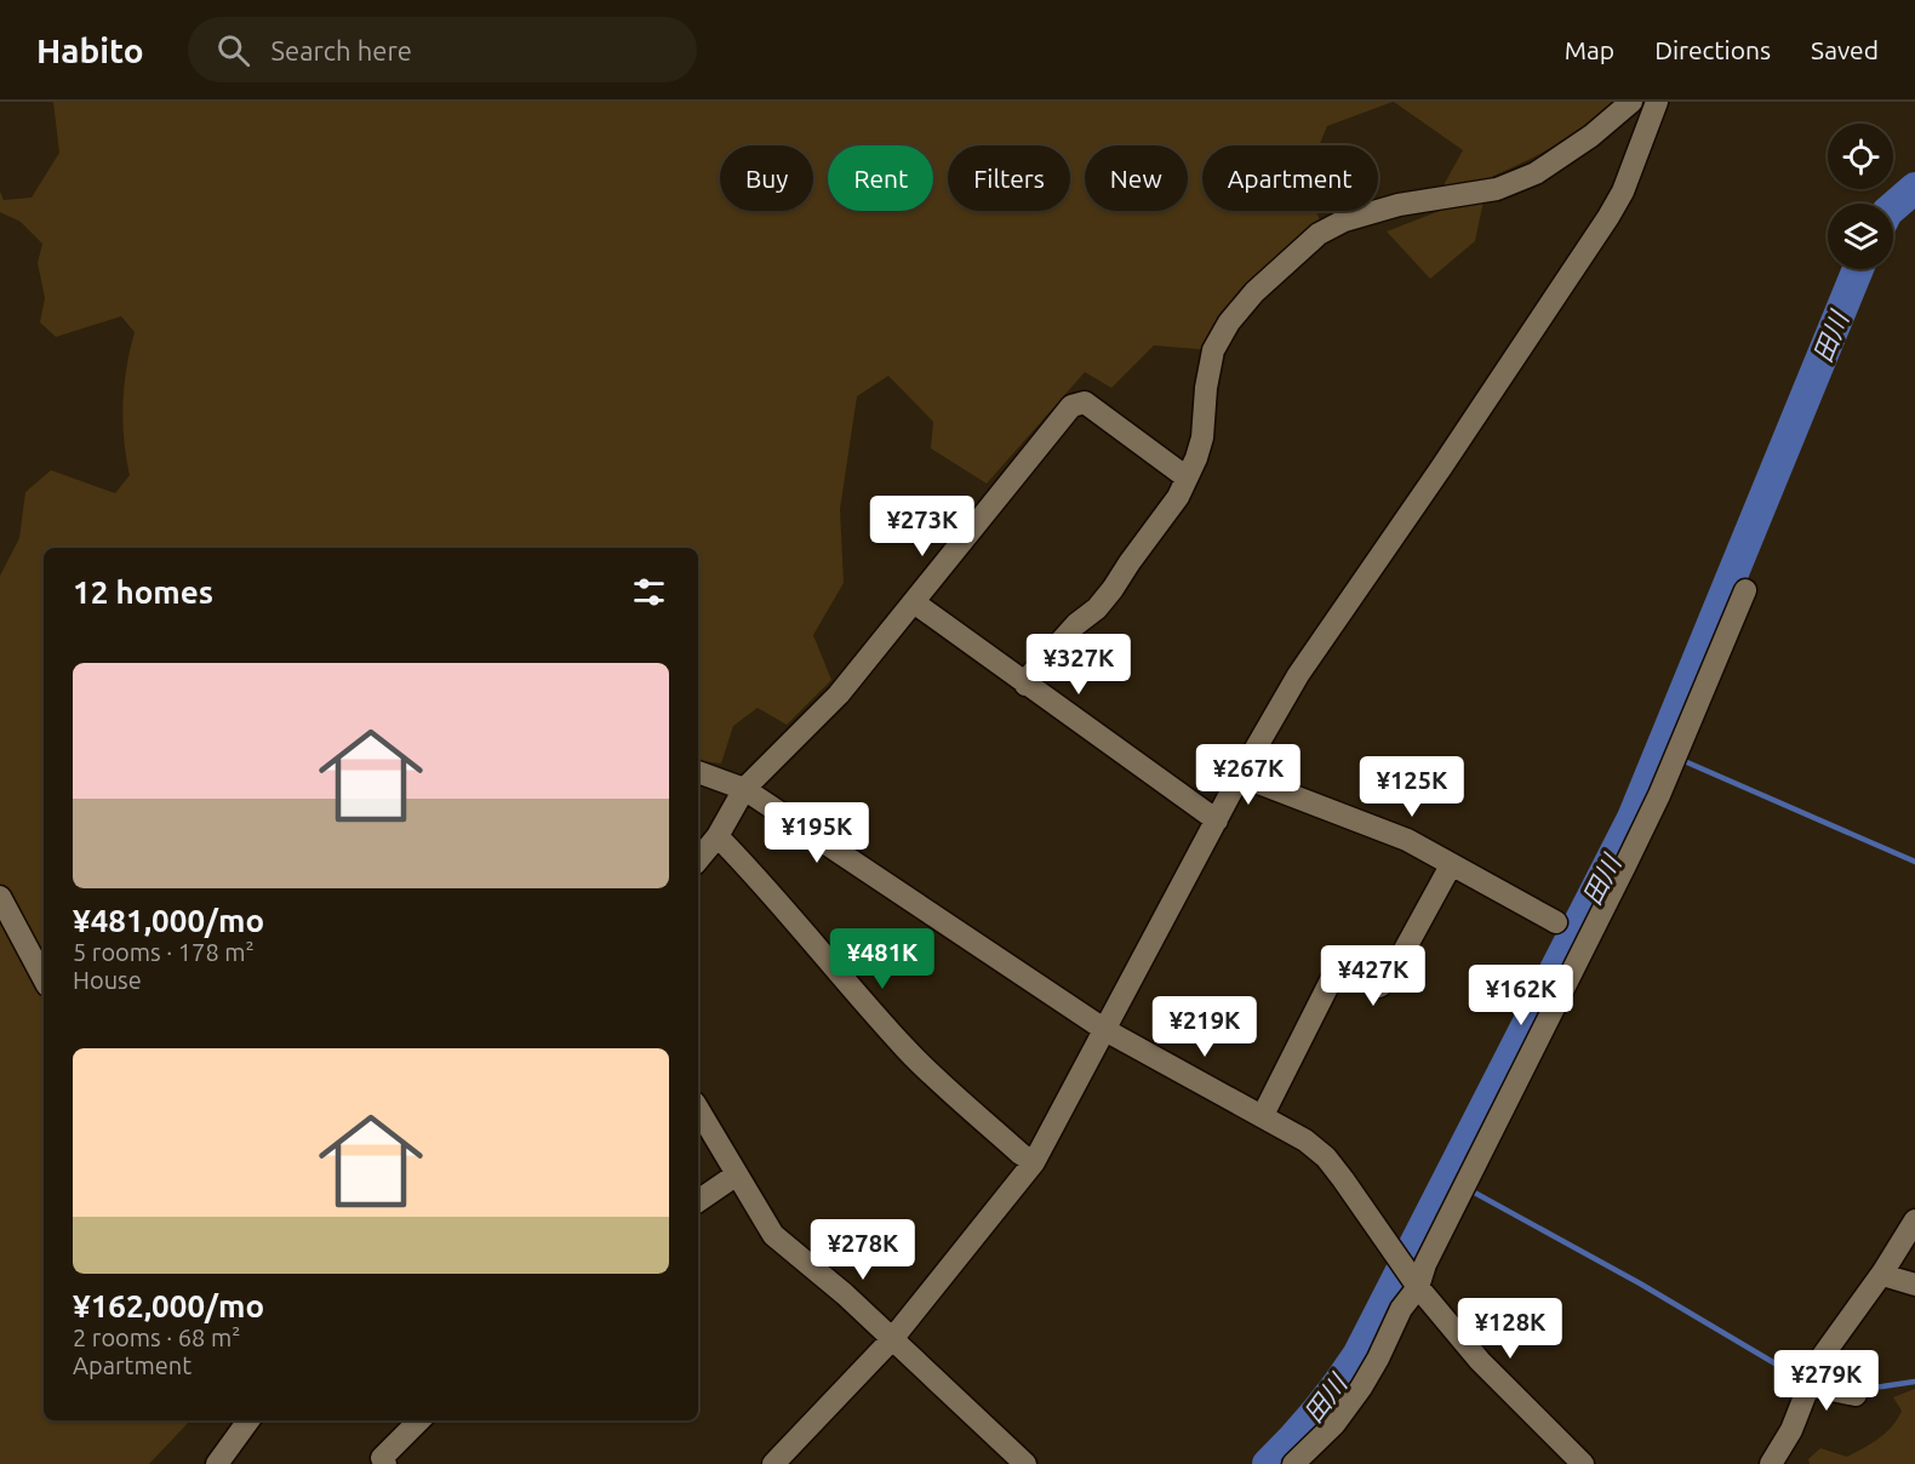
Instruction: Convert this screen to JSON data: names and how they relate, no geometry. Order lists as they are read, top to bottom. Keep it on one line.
{"water":["田川"],"page":{"header":"Habito","search":"Search here","nav":["Map","Directions","Saved"],"chip":["Buy","Rent","Filters","New","Apartment"],"price":["¥273K","¥327K","¥267K","¥125K","¥195K","¥481K","¥427K","¥162K","¥219K","¥278K","¥128K","¥279K"],"heading":"12 homes","list":[{"name":"¥481,000/mo","note":"5 rooms · 178 m² · House"},{"name":"¥162,000/mo","note":"2 rooms · 68 m² · Apartment"}]}}
